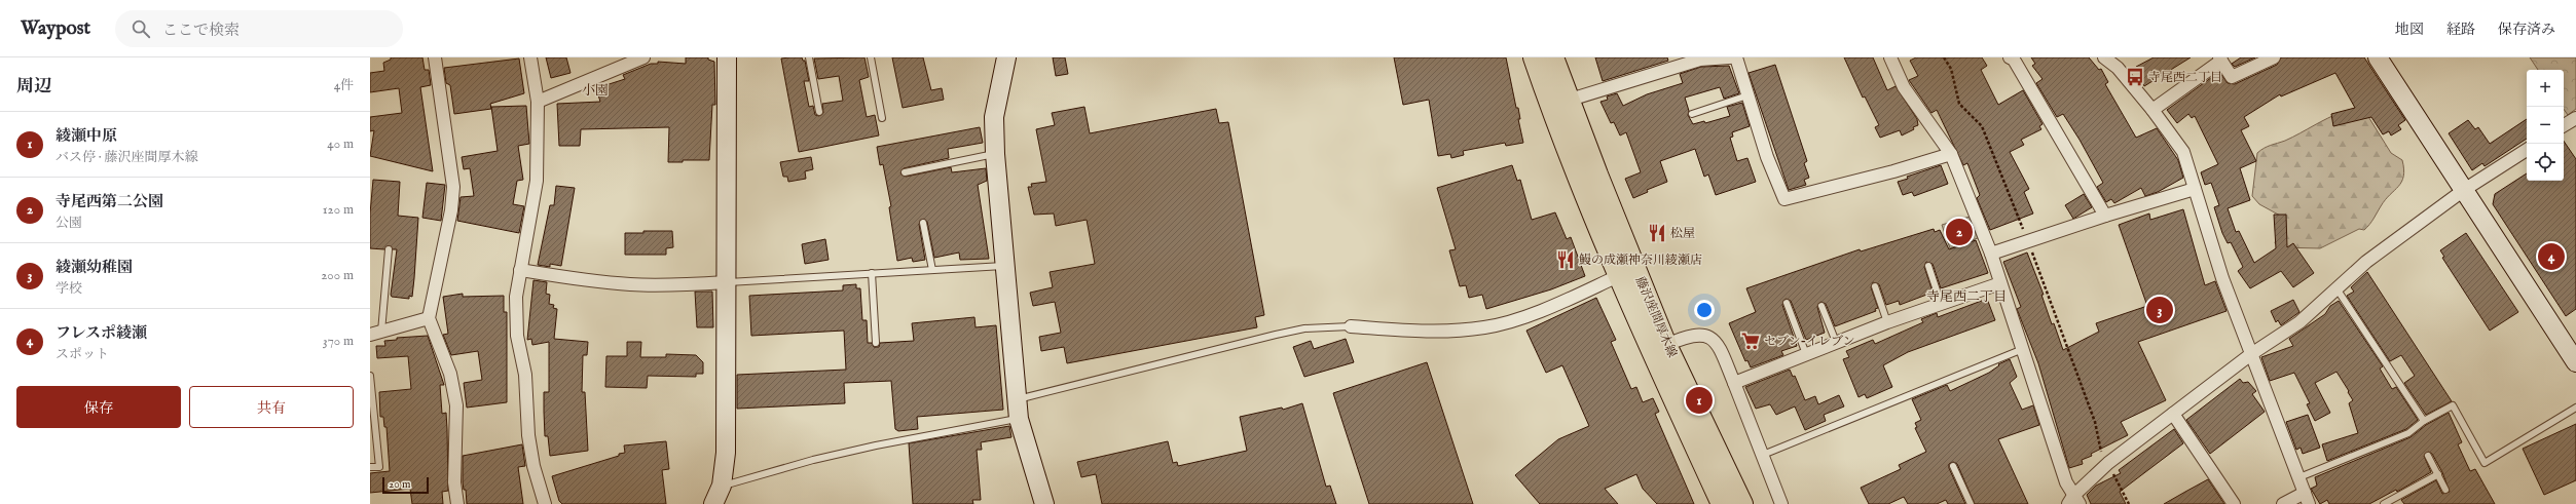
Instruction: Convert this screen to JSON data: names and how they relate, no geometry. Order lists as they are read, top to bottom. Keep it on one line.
{"streets":{"main road":["藤沢座間厚木線"]},"districts":["小園","寺尾西二丁目"],"places":{"bus stop":["寺尾西二丁目"],"restaurant":["松屋","鰻の成瀬神奈川綾瀬店"],"supermarket":["セブン-イレブン"]},"scale_bar":"20 m","page":{"header":"Waypost","search":"ここで検索","nav":["地図","経路","保存済み"],"heading":["周辺","4件"],"map_buttons":["+","−"],"list":[{"mark":"1","name":"綾瀬中原","note":"バス停 · 藤沢座間厚木線","value":"40 m"},{"mark":"2","name":"寺尾西第二公園","note":"公園","value":"120 m"},{"mark":"3","name":"綾瀬幼稚園","note":"学校","value":"200 m"},{"mark":"4","name":"フレスポ綾瀬","note":"スポット","value":"370 m"}],"pins":["2","4","3","1"],"buttons":["保存","共有"],"scale":"20 m"}}
